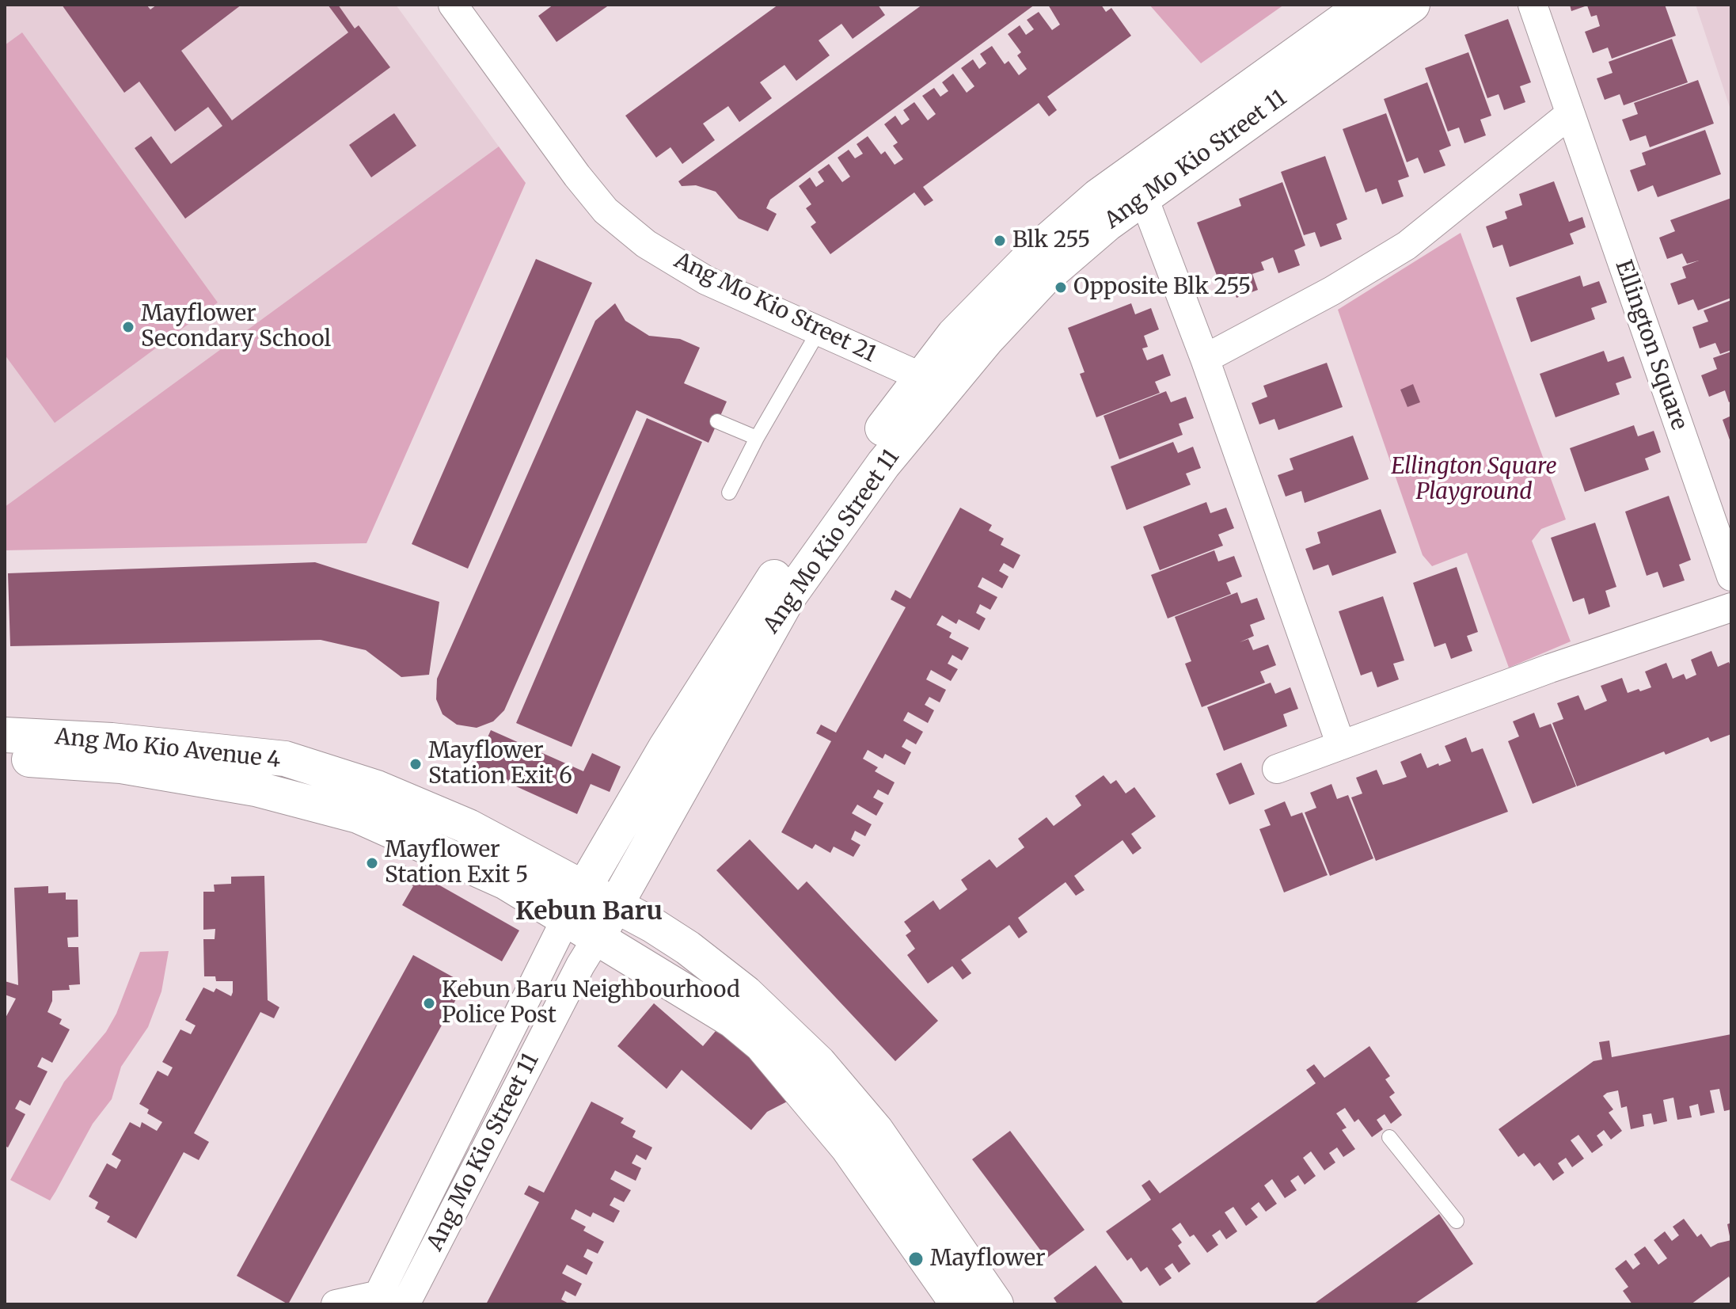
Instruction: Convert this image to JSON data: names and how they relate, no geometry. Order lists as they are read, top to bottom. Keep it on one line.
{"streets":{"main road":["Ang Mo Kio Street 11","Ang Mo Kio Avenue 4"],"street":["Ang Mo Kio Street 21","Ellington Square"]},"crossings":[["Ang Mo Kio Street 11","Ang Mo Kio Street 21"],["Ang Mo Kio Street 11","Ang Mo Kio Avenue 4"]],"districts":["Kebun Baru"],"parks":["Ellington Square Playground"],"places":["Blk 255","Opposite Blk 255","Mayflower Secondary School","Mayflower Station Exit 6","Mayflower Station Exit 5","Kebun Baru Neighbourhood Police Post","Mayflower"]}
